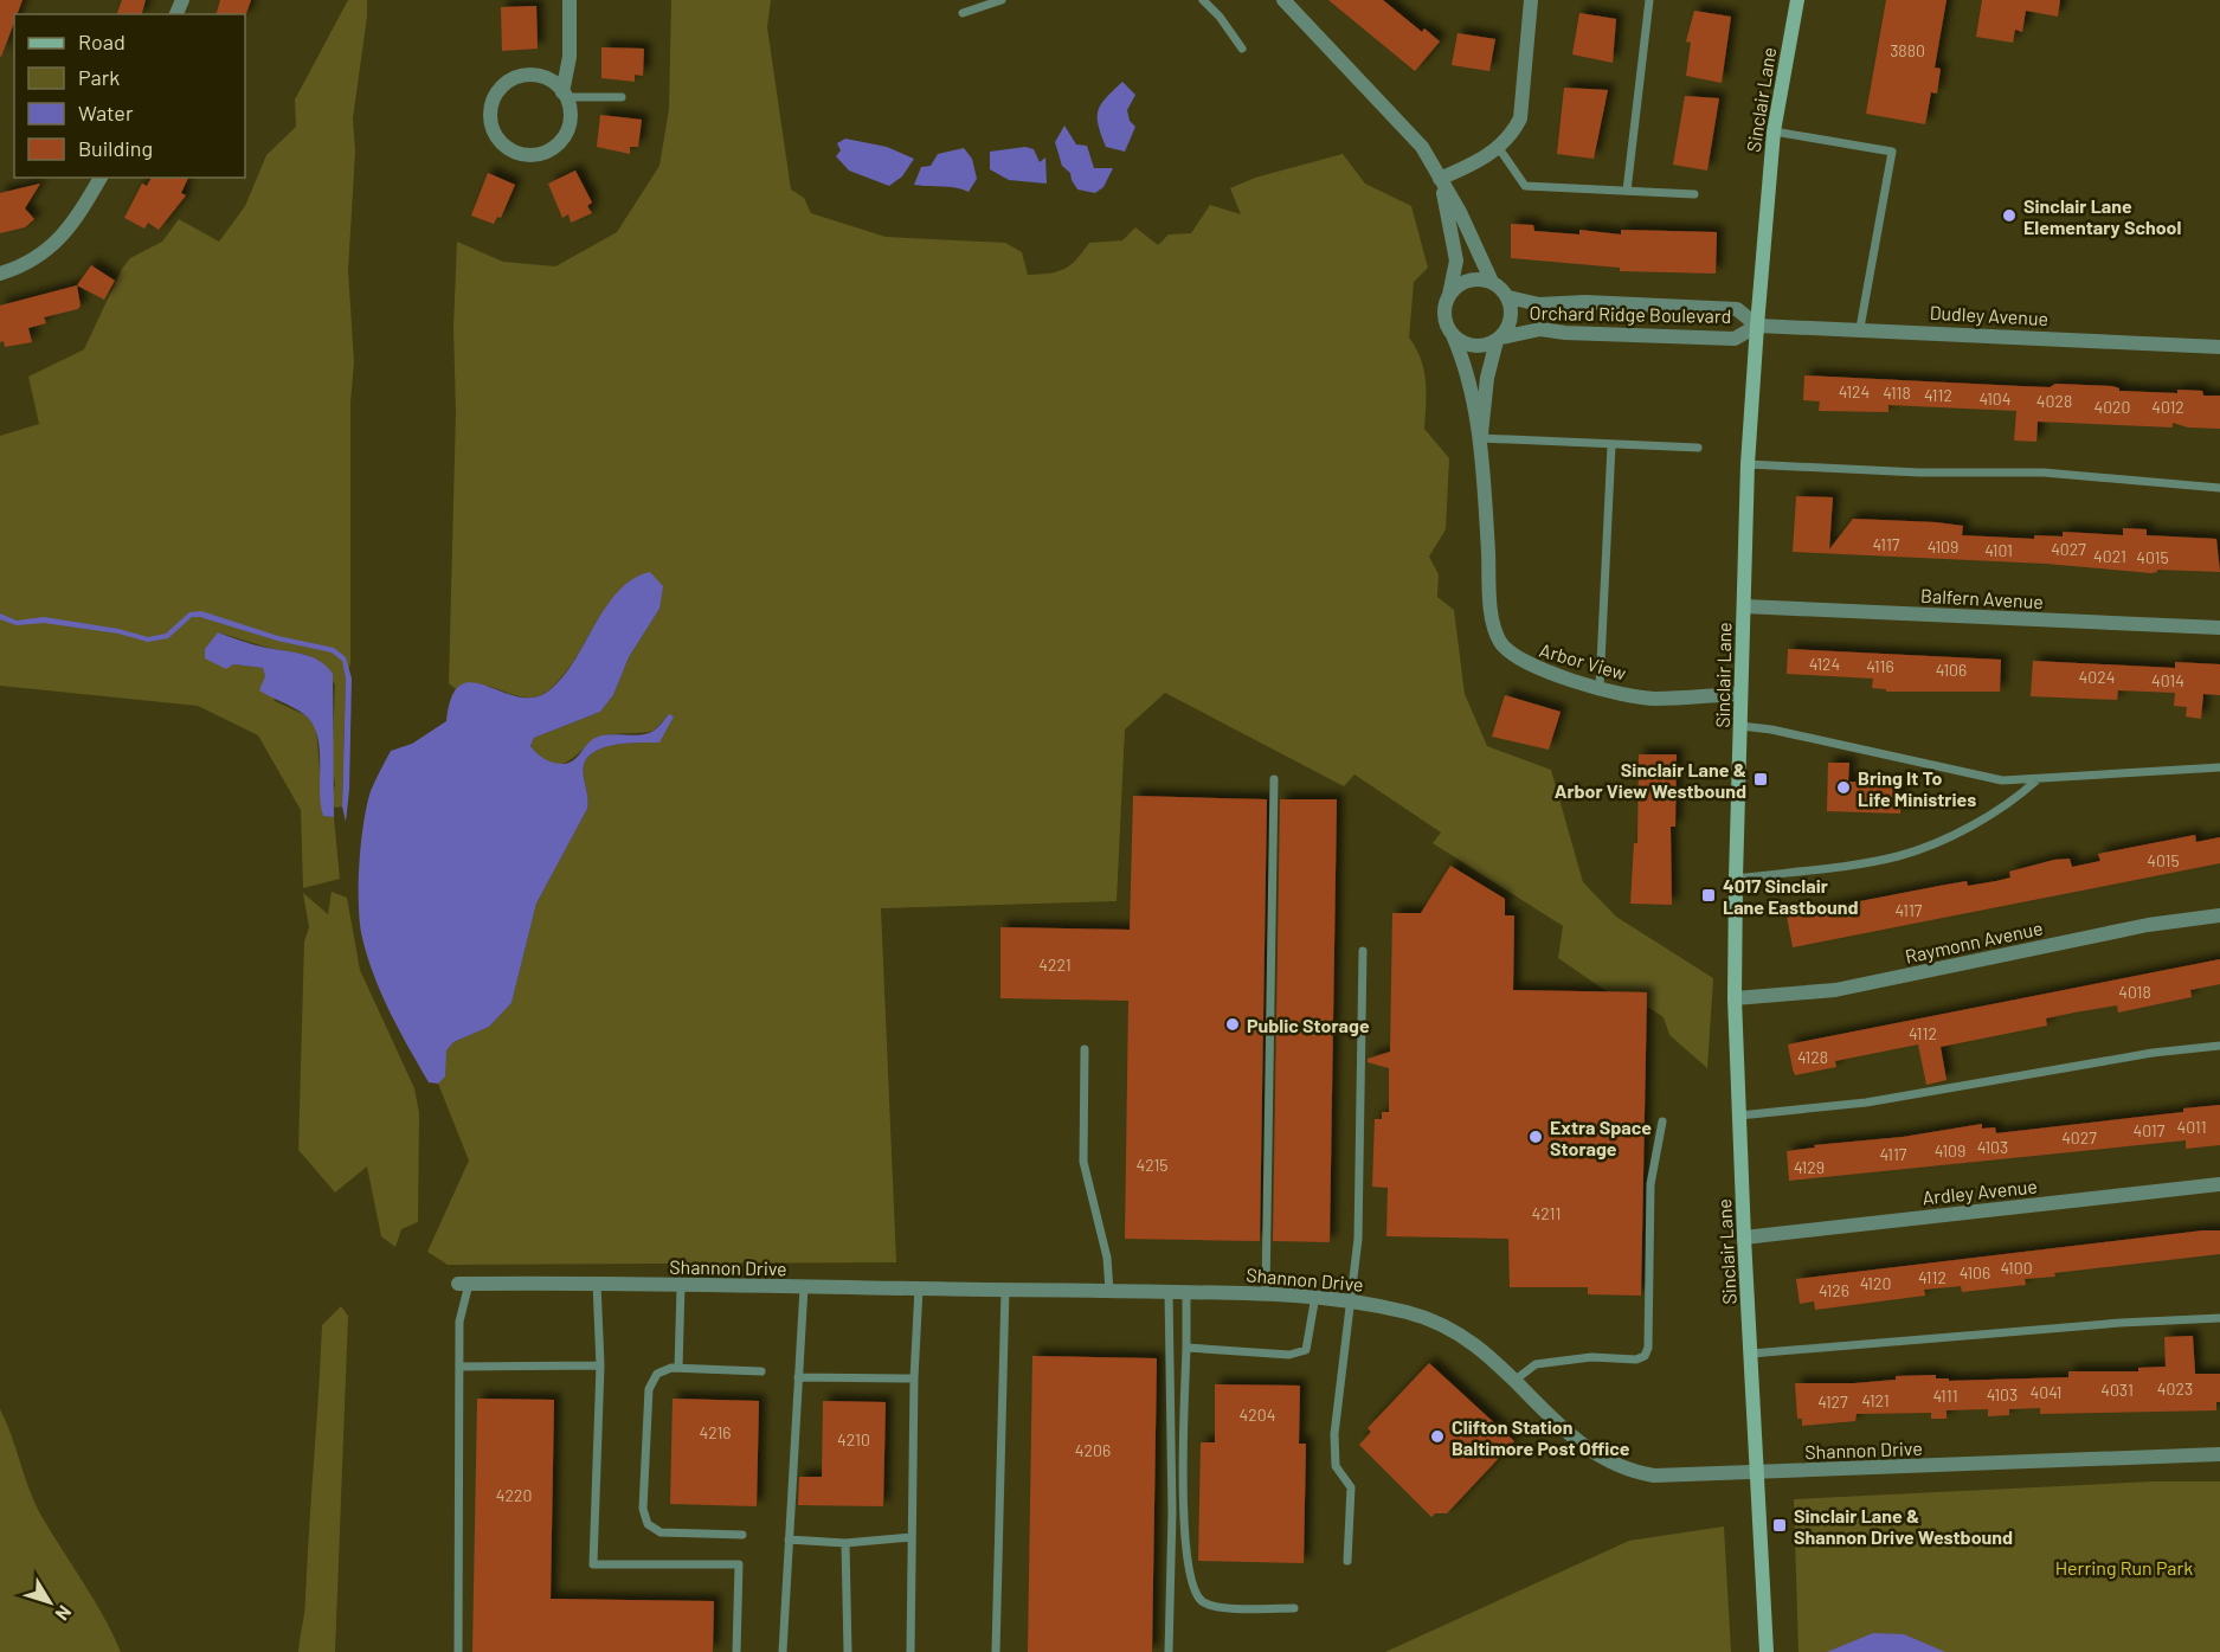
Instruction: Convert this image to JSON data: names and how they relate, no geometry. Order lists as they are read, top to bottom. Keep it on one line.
{"streets":{"main road":["Sinclair Lane"],"street":["Orchard Ridge Boulevard","Dudley Avenue","Balfern Avenue","Arbor View","Raymonn Avenue","Ardley Avenue","Shannon Drive"]},"crossings":[["Sinclair Lane","Orchard Ridge Boulevard"],["Sinclair Lane","Dudley Avenue"],["Sinclair Lane","Balfern Avenue"],["Sinclair Lane","Arbor View"],["Sinclair Lane","Raymonn Avenue"],["Sinclair Lane","Ardley Avenue"],["Sinclair Lane","Shannon Drive"],["Orchard Ridge Boulevard","Dudley Avenue"],["Orchard Ridge Boulevard","Arbor View"]],"parks":["Herring Run Park"],"places":{"other":["Sinclair Lane Elementary School","Bring It To Life Ministries","Public Storage","Extra Space Storage","Clifton Station Baltimore Post Office"],"transit":["Sinclair Lane & Arbor View Westbound","4017 Sinclair Lane Eastbound","Sinclair Lane & Shannon Drive Westbound"]},"house_numbers":["3880","4124","4118","4112","4104","4028","4020","4012","4117","4109","4027","4101","4021","4015","4124","4116","4106","4024","4014","4015","4117","4221","4018","4112","4128","4011","4017","4027","4103","4109","4117","4215","4129","4211","4100","4106","4112","4120","4126","4023","4031","4041","4103","4111","4121","4127","4204","4216","4210","4206","4220"],"legend":["Road","Park","Water","Building"],"north":"bottom right"}
